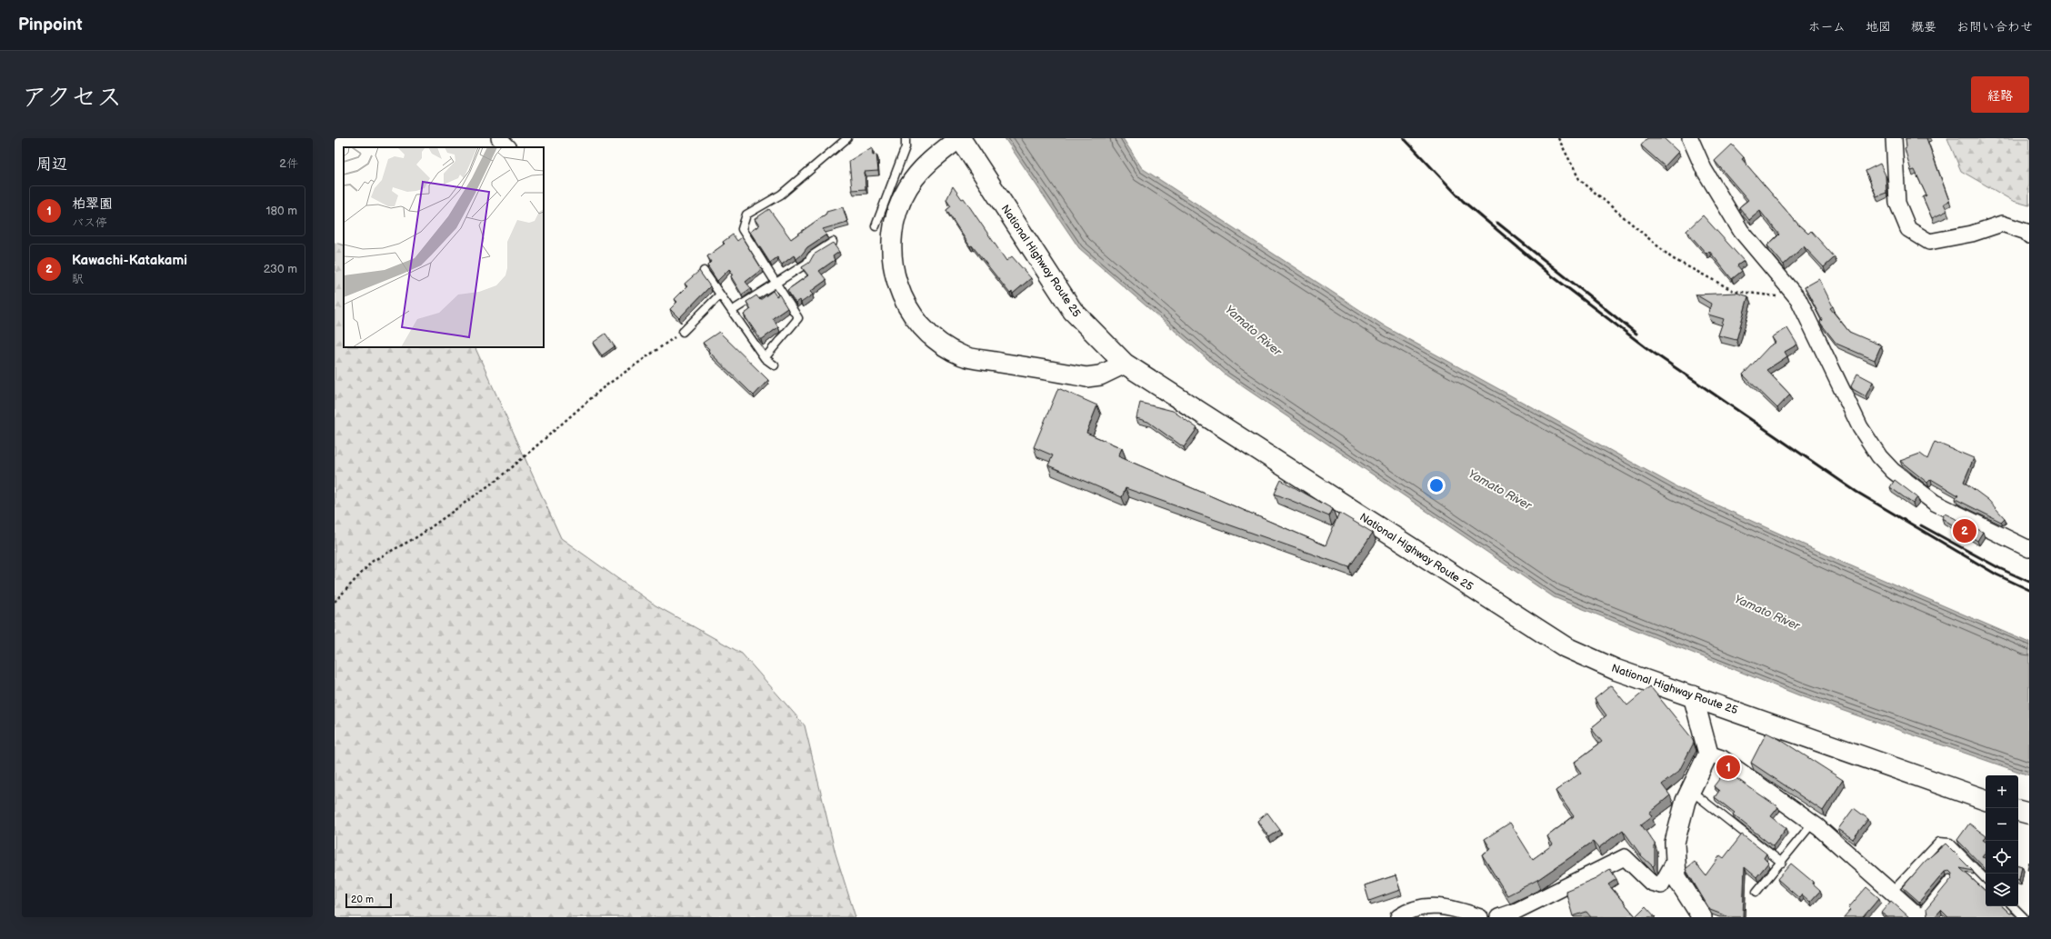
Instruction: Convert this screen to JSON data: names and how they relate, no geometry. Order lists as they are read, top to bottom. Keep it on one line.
{"streets":{"highway":["National Highway Route 25"]},"water":["Yamato River"],"scale_bar":"20 m","page":{"header":"Pinpoint","nav":["ホーム","地図","概要","お問い合わせ"],"title":"アクセス","buttons":"経路","heading":["周辺","2件"],"list":[{"mark":"1","name":"柏翠園","note":"バス停","value":"180 m"},{"mark":"2","name":"Kawachi-Katakami","note":"駅","value":"230 m"}],"pins":["2","1"],"map_buttons":["+","−"],"scale":"20 m"}}
